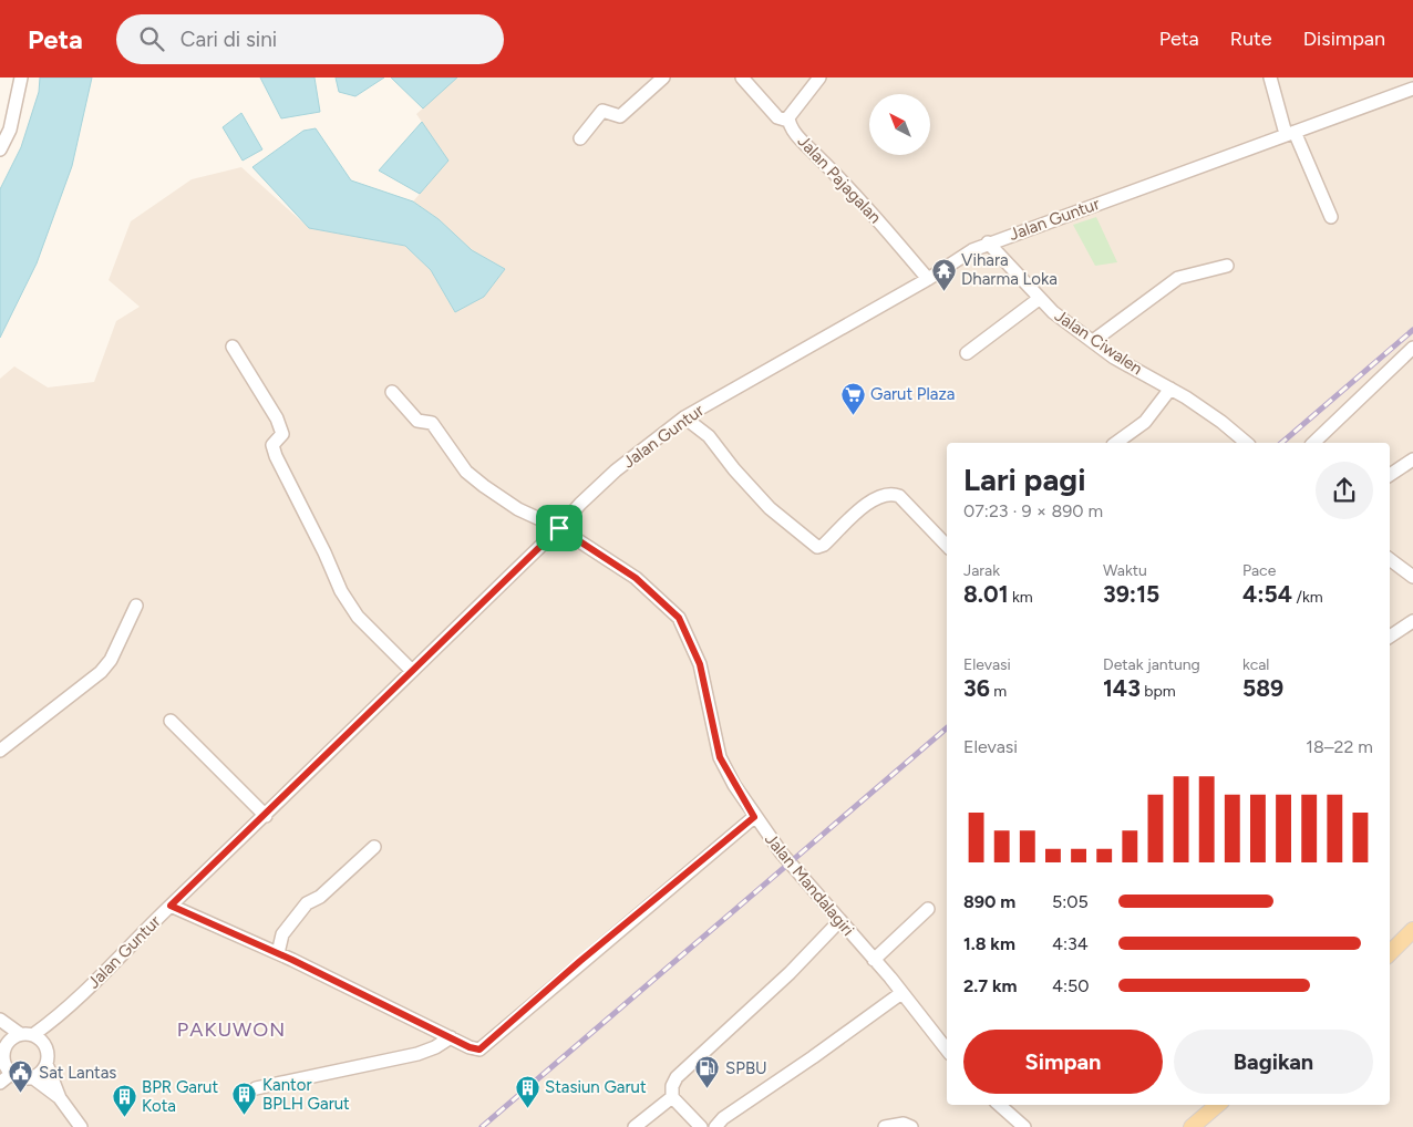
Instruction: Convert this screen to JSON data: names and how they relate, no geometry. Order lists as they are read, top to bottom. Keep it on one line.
{"streets":{"street":["Jalan Pajagalan","Jalan Guntur","Jalan Ciwalen","Jalan Mandalagiri"]},"crossings":[["Jalan Pajagalan","Jalan Guntur"],["Jalan Guntur","Jalan Ciwalen"],["Jalan Guntur","Jalan Mandalagiri"]],"districts":["PAKUWON"],"places":{"temple":["Vihara Dharma Loka"],"supermarket":["Garut Plaza"],"fuel station":["SPBU"],"public building":["Sat Lantas"],"building":["Stasiun Garut","Kantor BPLH Garut","BPR Garut Kota"]},"north":"top left","page":{"header":"Peta","search":"Cari di sini","nav":["Peta","Rute","Disimpan"],"heading":["Lari pagi","07:23 · 9 × 890 m"],"stats":[["Jarak","8.01 km"],["Waktu","39:15"],["Pace","4:54 /km"],["Elevasi","36 m"],["Detak jantung","143 bpm"],["kcal","589"]],"chart":["Elevasi","18–22 m"],"list":[{"name":"890 m","note":"5:05"},{"name":"1.8 km","note":"4:34"},{"name":"2.7 km","note":"4:50"}],"buttons":["Simpan","Bagikan"]}}
